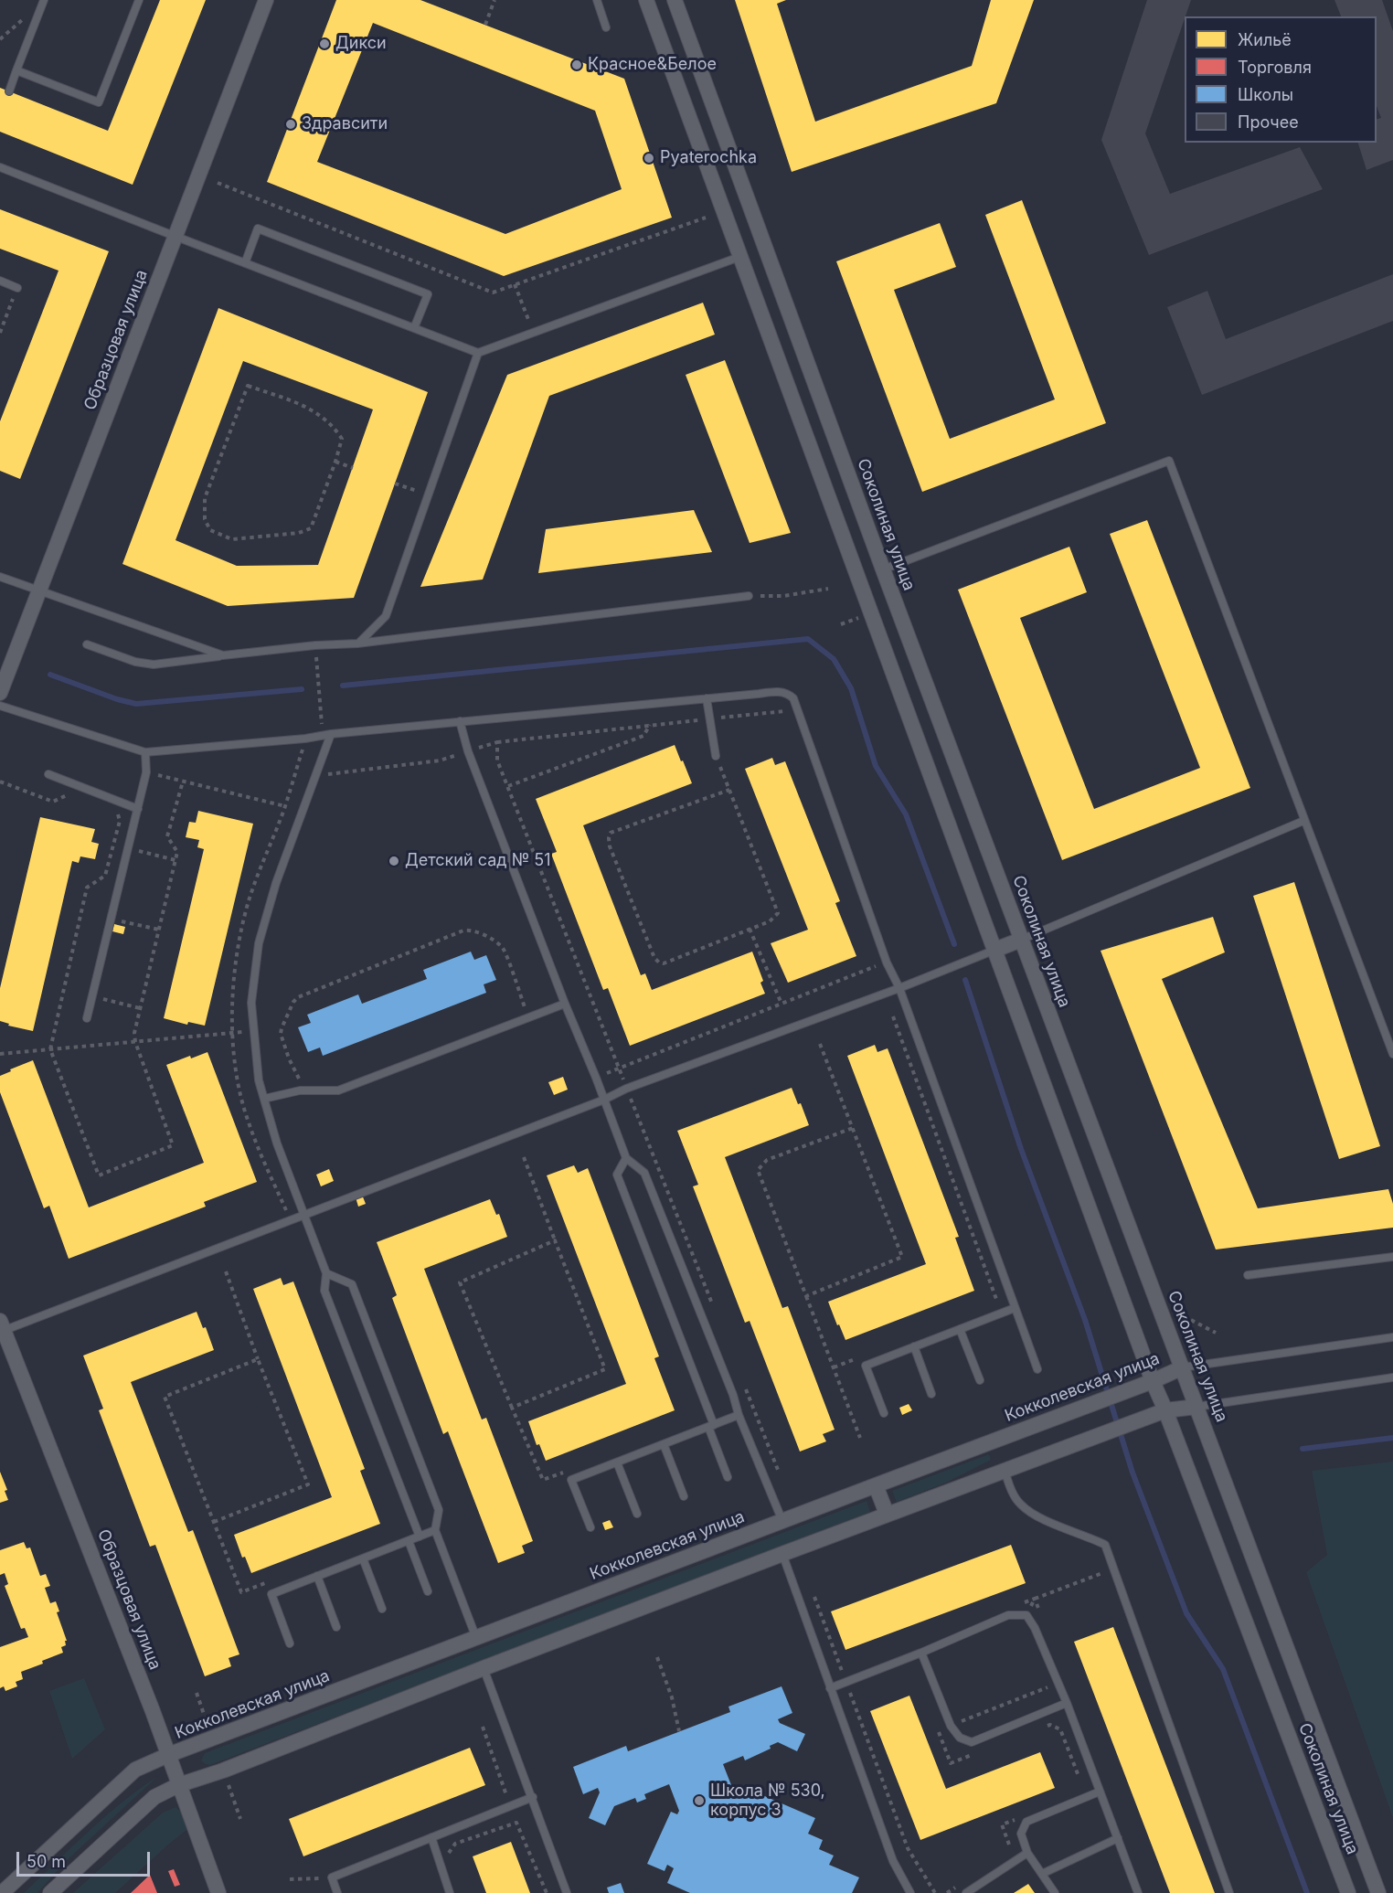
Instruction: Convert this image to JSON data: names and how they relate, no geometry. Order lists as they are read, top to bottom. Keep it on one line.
{"streets":{"street":["Образцовая улица","Соколиная улица","Кокколевская улица"]},"crossings":[["Образцовая улица","Кокколевская улица"],["Соколиная улица","Кокколевская улица"]],"places":["Дикси","Красное&Белое","Здравсити","Pyaterochka","Детский сад № 51","Школа № 530, корпус 3"],"legend":["Жильё","Торговля","Школы","Прочее"],"scale_bar":"50 m"}
